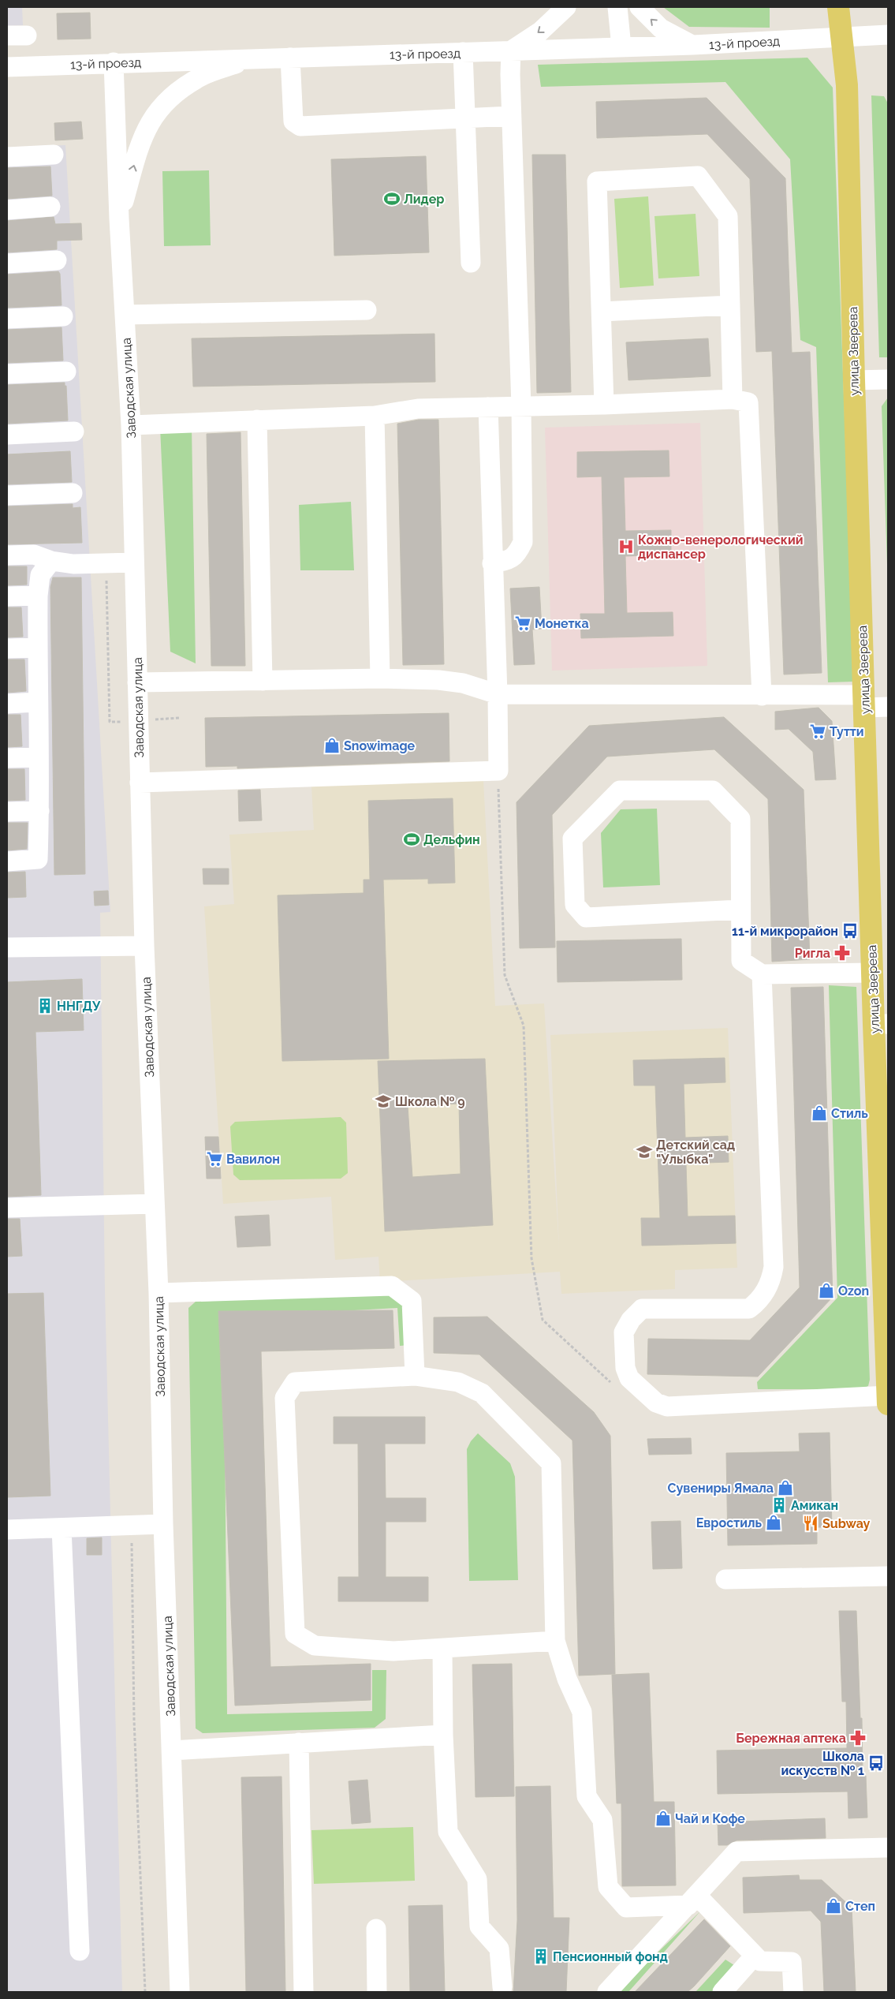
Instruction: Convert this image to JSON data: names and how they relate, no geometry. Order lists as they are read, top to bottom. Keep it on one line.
{"streets":{"main road":["улица Зверева"],"street":["13-й проезд","Заводская улица"]},"crossings":[["13-й проезд","улица Зверева"],["13-й проезд","Заводская улица"]],"places":{"sports":["Лидер","Дельфин"],"hospital":["Кожно-венерологический диспансер"],"supermarket":["Монетка","Тутти","Вавилон"],"shop":["Snowimage","Стиль","Ozon","Cувениры Ямала","Евростиль","Чай и Кофе","Степ"],"bus stop":["11-й микрорайон","Школа искусств № 1"],"pharmacy":["Ригла","Бережная аптека"],"building":["ННГДУ","Амикан","Пенсионный фонд"],"school or university":["Школа № 9","Детский сад \"Улыбка\""],"restaurant":["Subway"]}}
